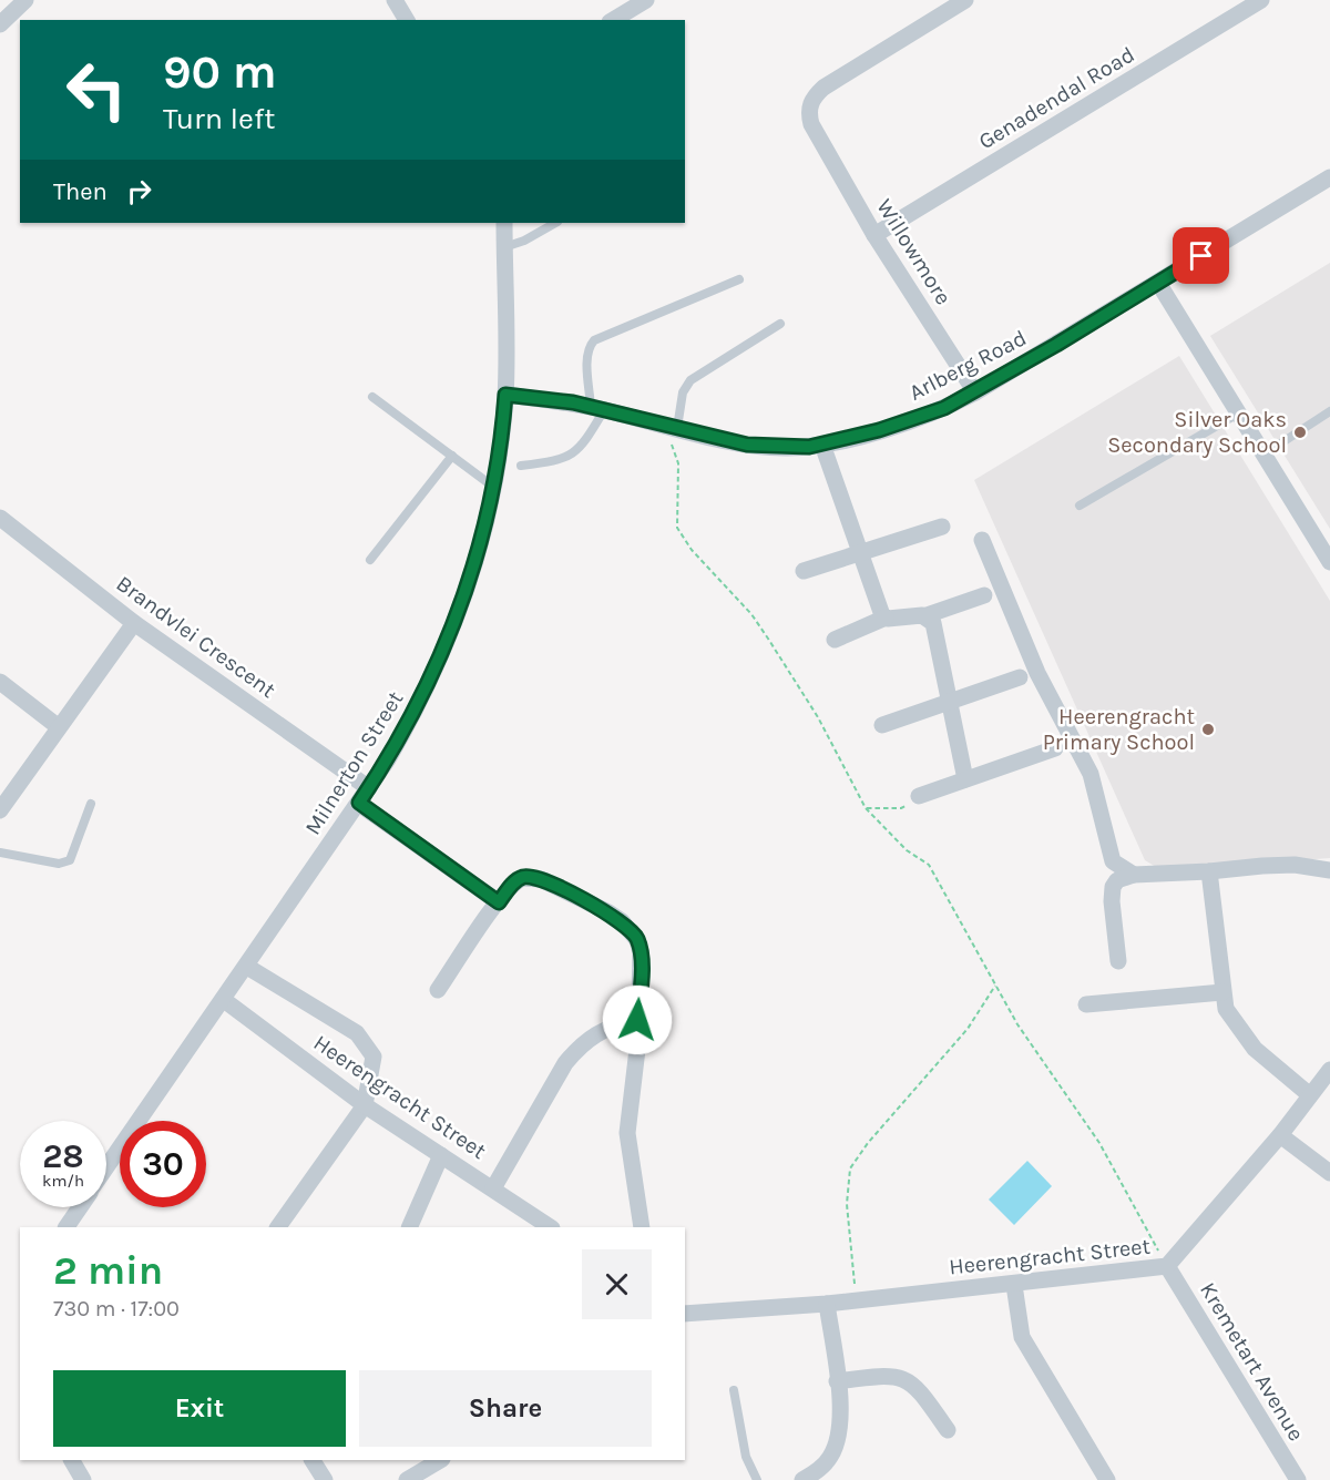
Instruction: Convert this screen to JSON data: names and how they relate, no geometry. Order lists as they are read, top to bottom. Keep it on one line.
{"streets":{"street":["Genadendal Road","Willowmore","Arlberg Road","Brandvlei Crescent","Milnerton Street","Heerengracht Street","Kremetart Avenue"]},"crossings":[["Genadendal Road","Willowmore"],["Willowmore","Arlberg Road"],["Arlberg Road","Milnerton Street"],["Brandvlei Crescent","Milnerton Street"],["Milnerton Street","Heerengracht Street"],["Heerengracht Street","Kremetart Avenue"]],"places":["Silver Oaks Secondary School","Heerengracht Primary School"],"page":{"turn":["90 m","Turn left"],"then":"Then","speed":"28 km/h","limit":"30","heading":["2 min","730 m · 17:00"],"buttons":["Exit","Share"]}}
